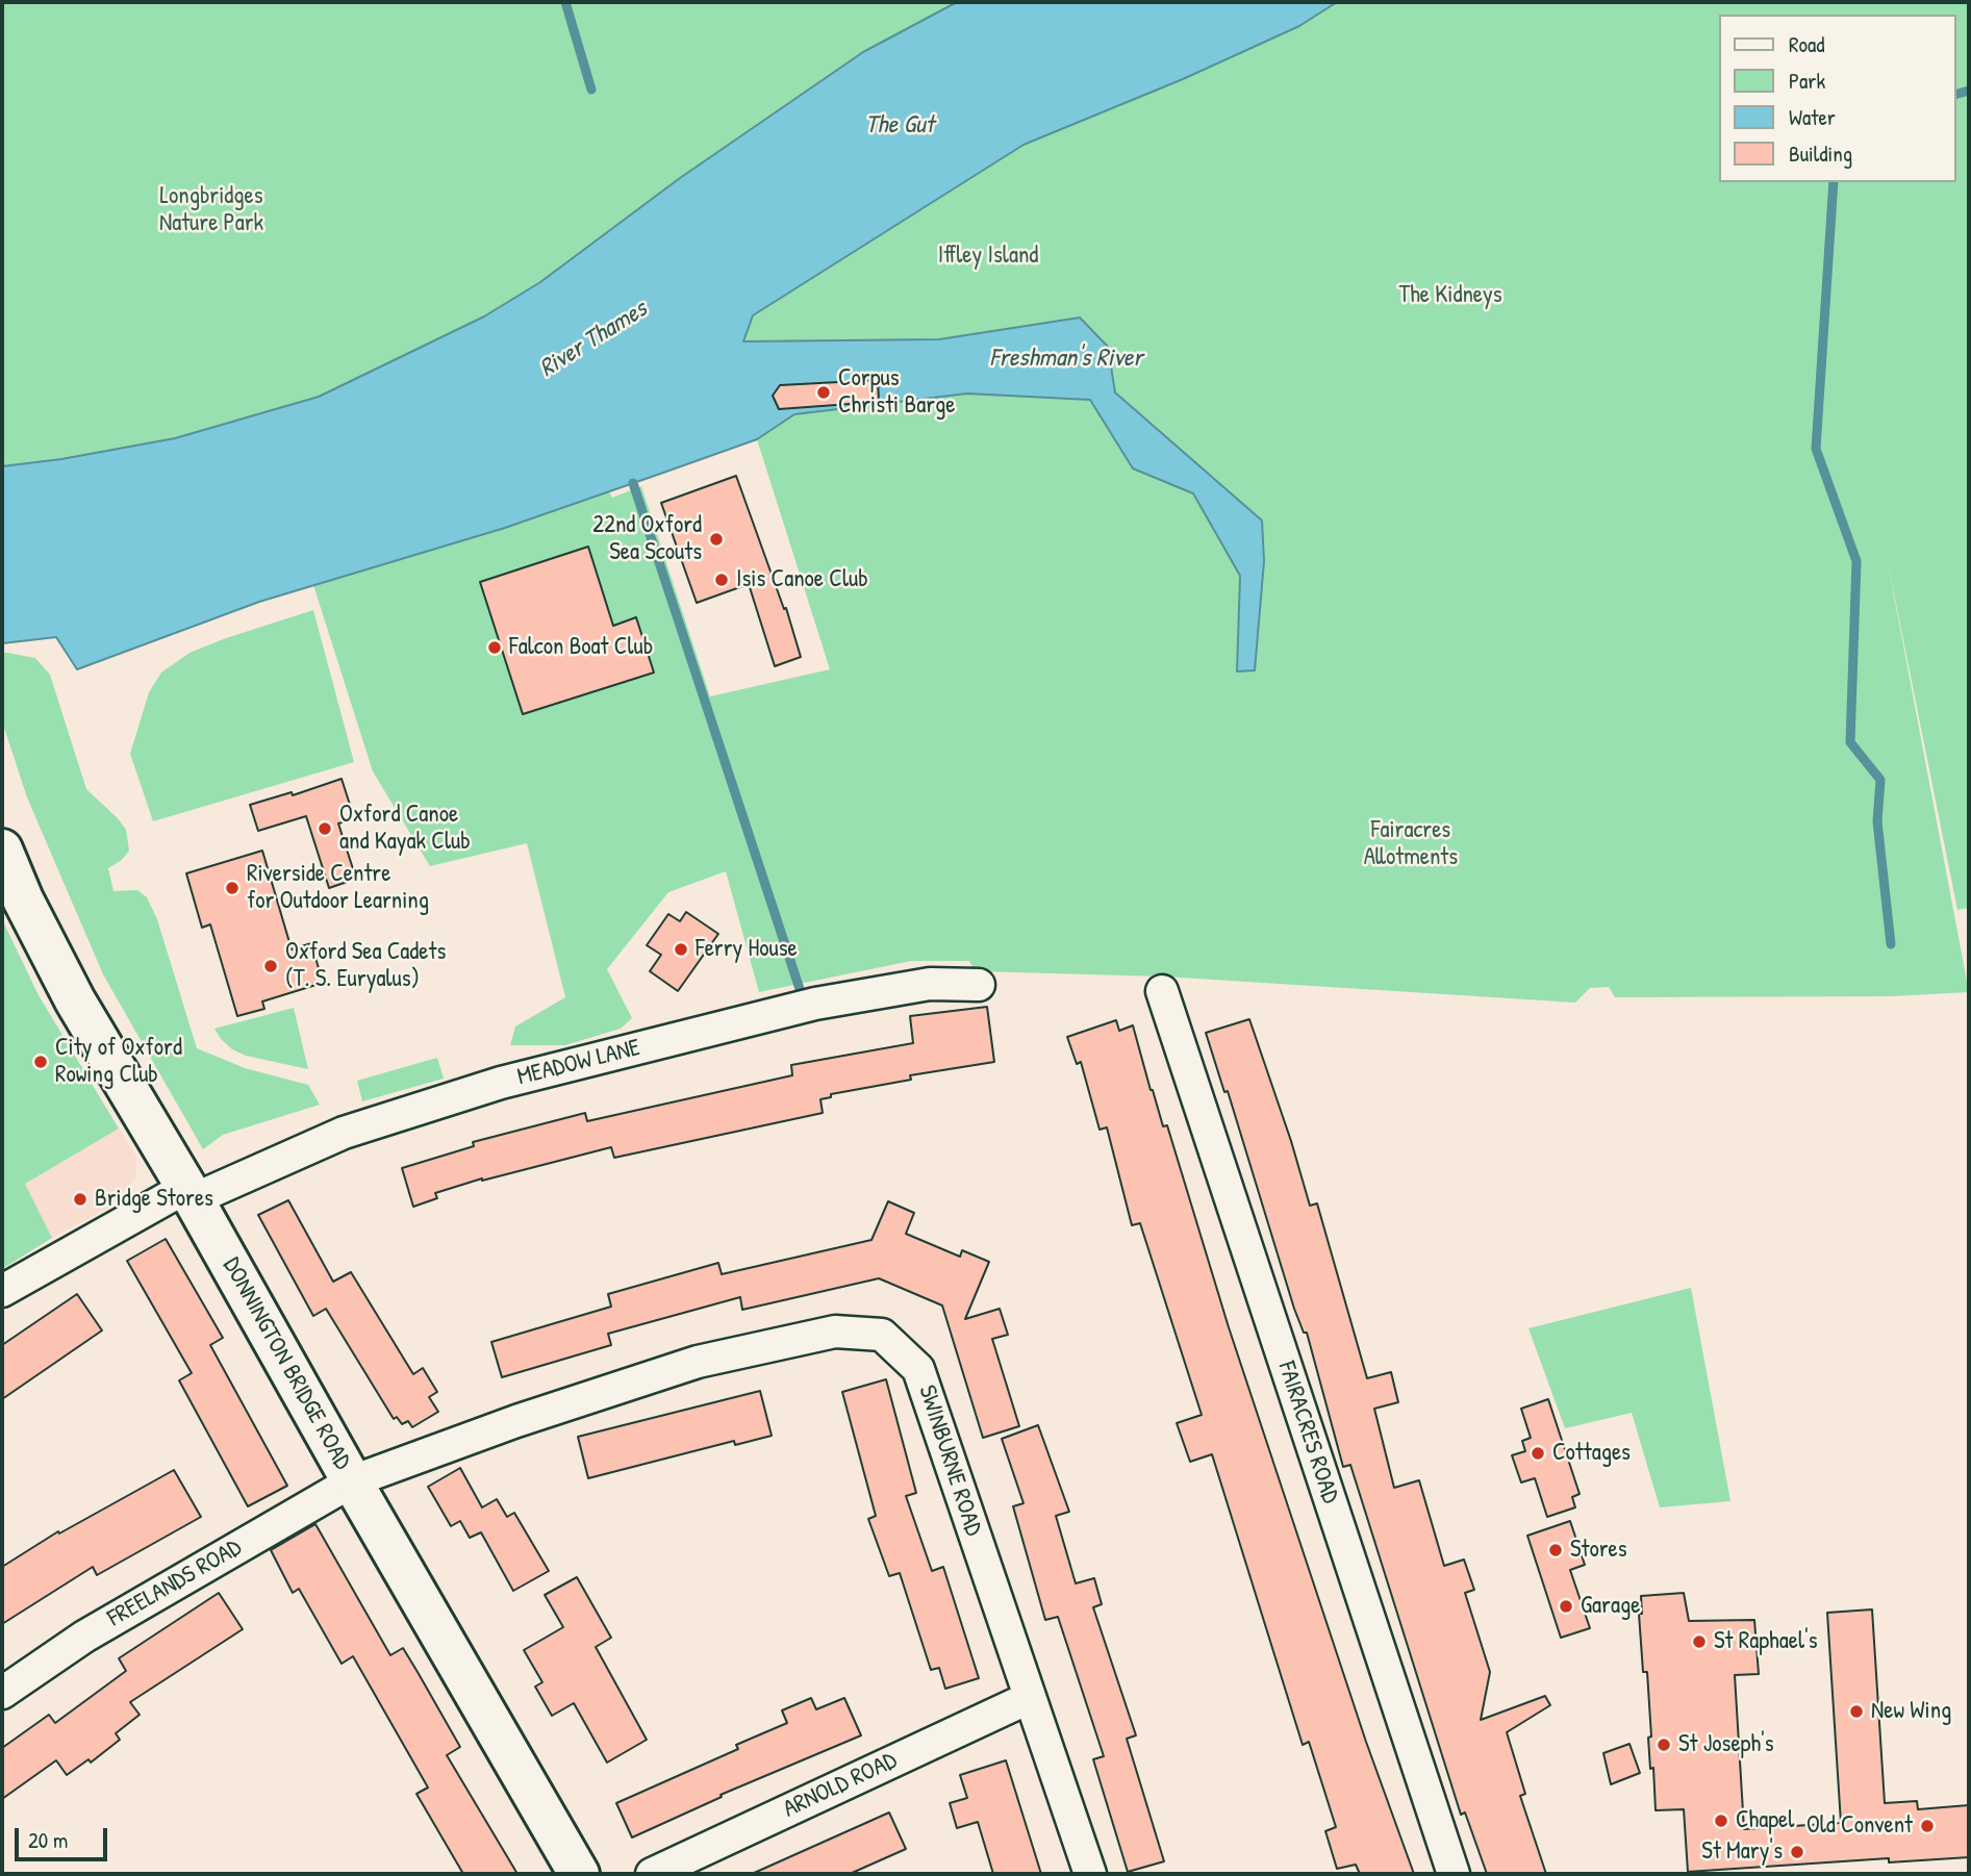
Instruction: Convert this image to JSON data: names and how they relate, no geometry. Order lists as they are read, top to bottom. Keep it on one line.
{"streets":{"main road":["DONNINGTON BRIDGE ROAD"],"street":["MEADOW LANE","FAIRACRES ROAD","SWINBURNE ROAD","FREELANDS ROAD","ARNOLD ROAD"]},"crossings":[["MEADOW LANE","DONNINGTON BRIDGE ROAD"],["DONNINGTON BRIDGE ROAD","SWINBURNE ROAD"],["DONNINGTON BRIDGE ROAD","FREELANDS ROAD"],["SWINBURNE ROAD","FREELANDS ROAD"],["SWINBURNE ROAD","ARNOLD ROAD"]],"water":["The Gut","River Thames","Freshman's River"],"parks":["Longbridges Nature Park","Iffley Island","The Kidneys","Fairacres Allotments"],"places":["Corpus Christi Barge","22nd Oxford Sea Scouts","Isis Canoe Club","Falcon Boat Club","Oxford Canoe and Kayak Club","Riverside Centre for Outdoor Learning","Ferry House","Oxford Sea Cadets (T. S. Euryalus)","City of Oxford Rowing Club","Bridge Stores","Cottages","Stores","Garage","St Raphael's","New Wing","St Joseph's","Chapel","Old Convent","St Mary's"],"legend":["Road","Park","Water","Building"],"scale_bar":"20 m"}
